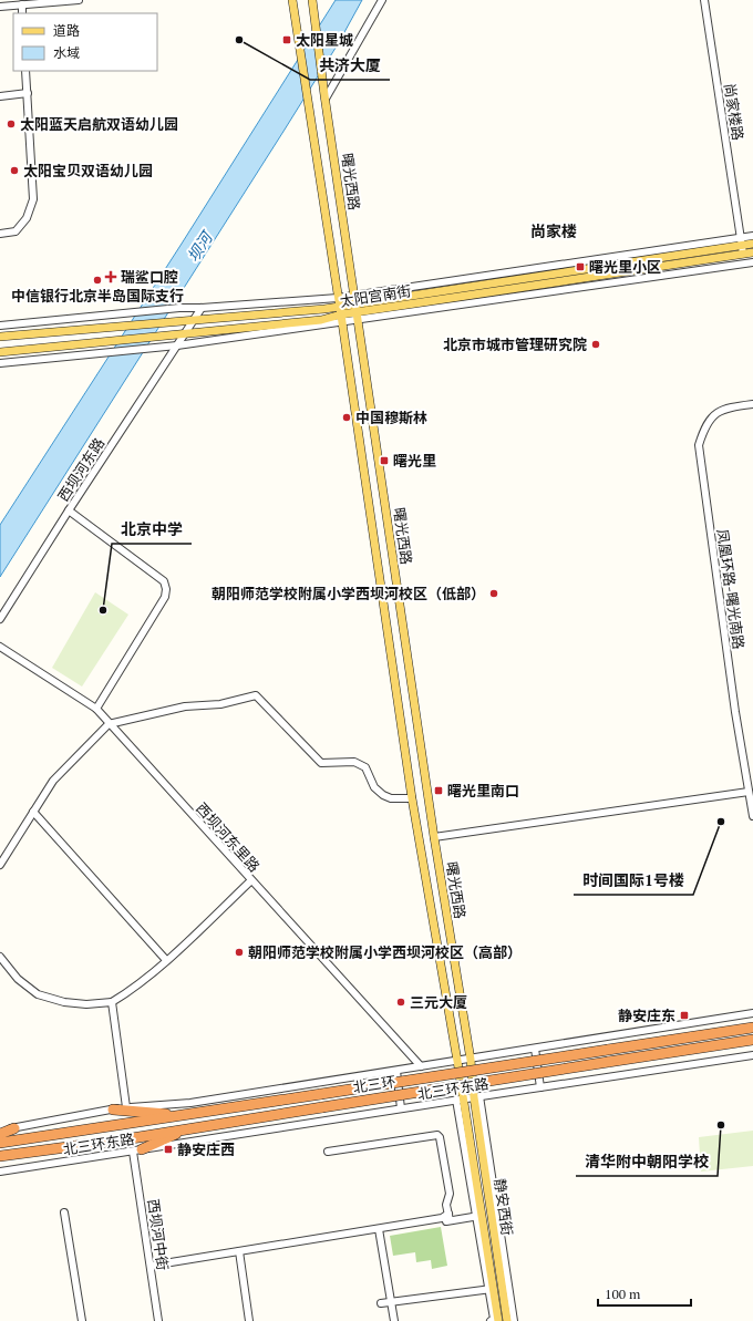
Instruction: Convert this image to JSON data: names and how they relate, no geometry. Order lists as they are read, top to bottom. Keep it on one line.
{"streets":{"highway":["北三环"],"main road":["曙光西路","太阳宫南街","静安西街"],"street":["尚家楼路","西坝河东路","凤凰环路-曙光南路","西坝河东里路","北三环东路","西坝河中街"]},"crossings":[["尚家楼路","太阳宫南街"],["曙光西路","太阳宫南街"],["曙光西路","北三环东路"],["曙光西路","静安西街"],["太阳宫南街","西坝河东路"],["西坝河东里路","北三环东路"],["北三环东路","静安西街"],["北三环东路","西坝河中街"]],"districts":["尚家楼"],"water":["坝河"],"places":{"other":["共济大厦","太阳蓝天启航双语幼儿园","太阳宝贝双语幼儿园","中信银行北京半岛国际支行","北京市城市管理研究院","中国穆斯林","朝阳师范学校附属小学西坝河校区（低部）","北京中学","时间国际1号楼","朝阳师范学校附属小学西坝河校区（高部）","三元大厦","清华附中朝阳学校"],"transit":["太阳星城","曙光里小区","曙光里","曙光里南口","静安庄东","静安庄西"],"health":["瑞鲨口腔"]},"legend":["道路","水域"],"scale_bar":"100 m"}
